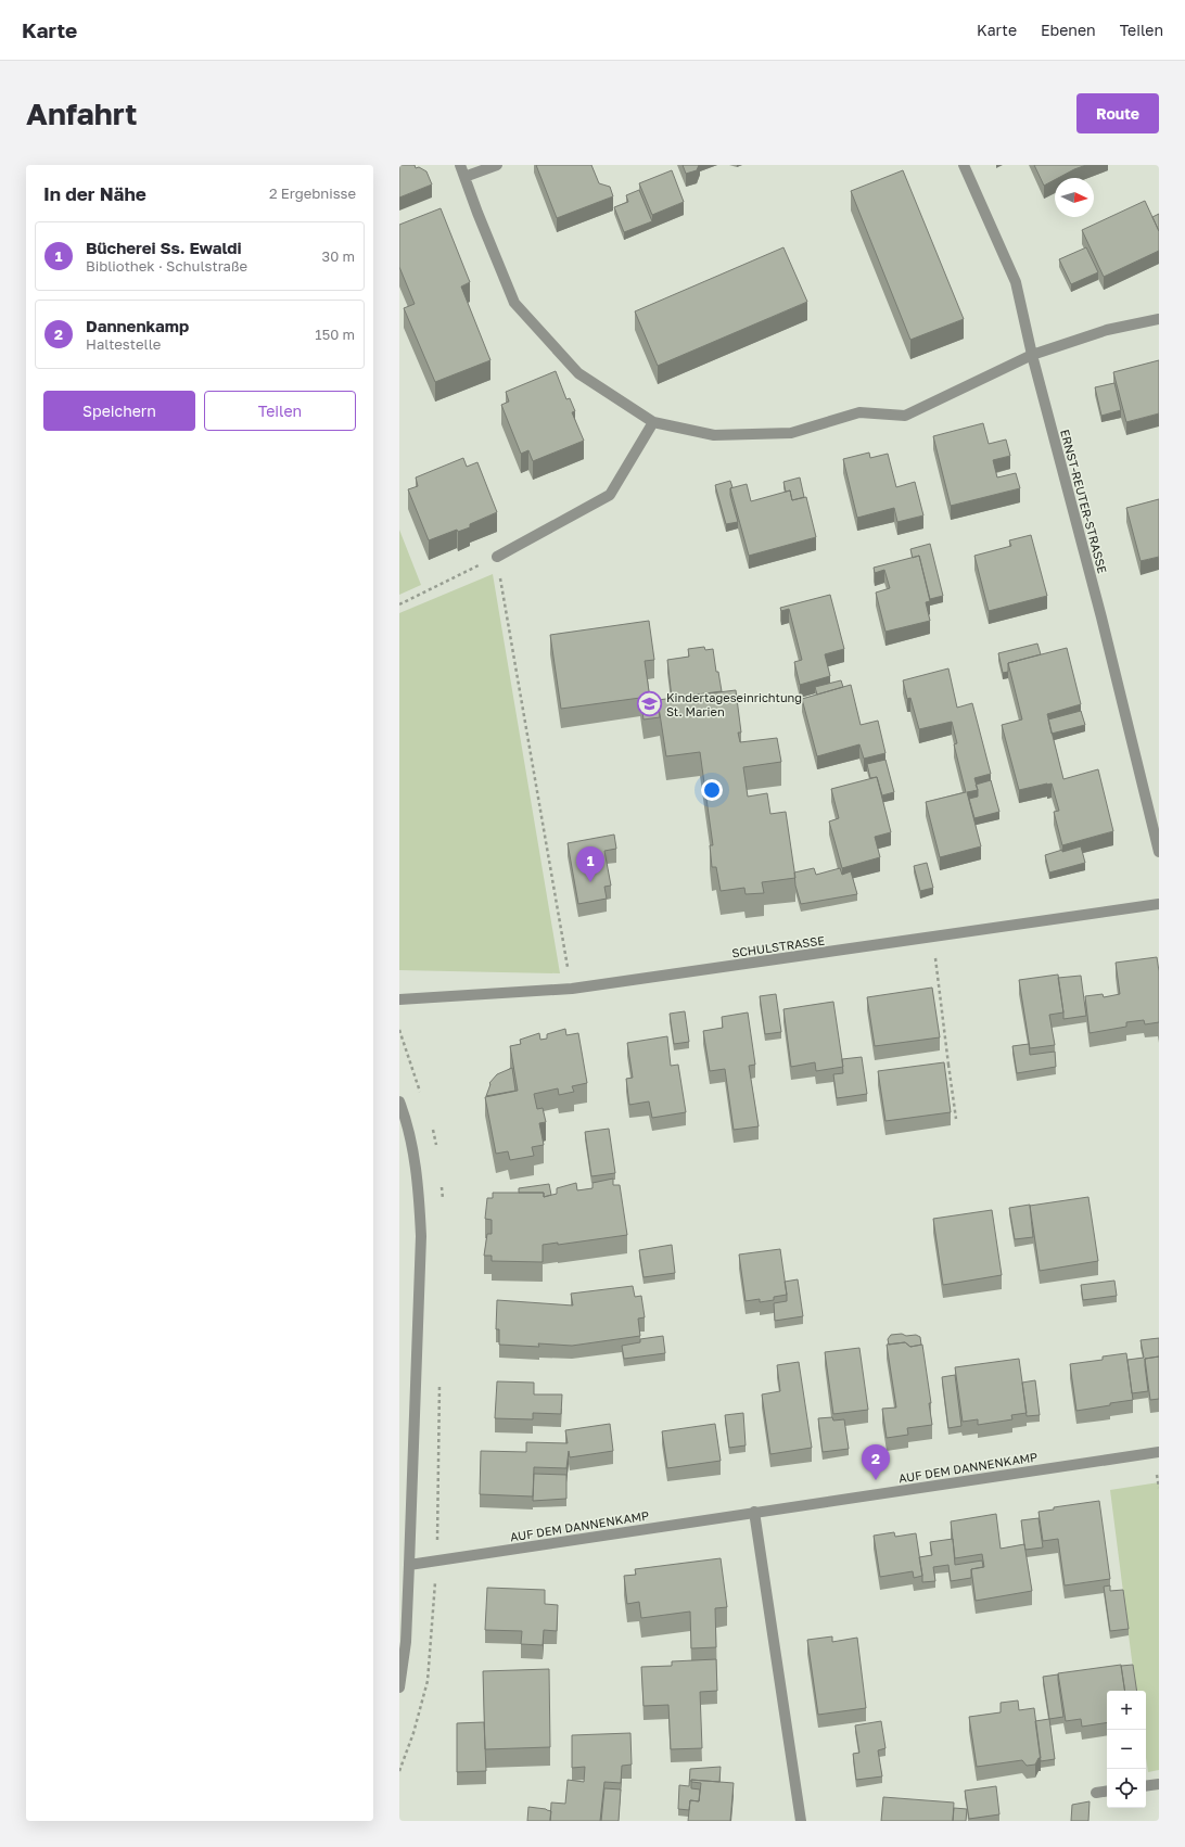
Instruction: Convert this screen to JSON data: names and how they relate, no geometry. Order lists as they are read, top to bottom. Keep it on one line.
{"streets":{"street":["ERNST-REUTER-STRASSE","SCHULSTRASSE","AUF DEM DANNENKAMP"]},"places":{"school or university":["Kindertageseinrichtung St. Marien"]},"north":"right","page":{"header":"Karte","nav":["Karte","Ebenen","Teilen"],"buttons":["Route",["Speichern","Teilen"]],"title":"Anfahrt","heading":["In der Nähe","2 Ergebnisse"],"list":[{"mark":"1","name":"Bücherei Ss. Ewaldi","note":"Bibliothek · Schulstraße","value":"30 m"},{"mark":"2","name":"Dannenkamp","note":"Haltestelle","value":"150 m"}],"pins":["1","2"],"map_buttons":["+","−"]}}
